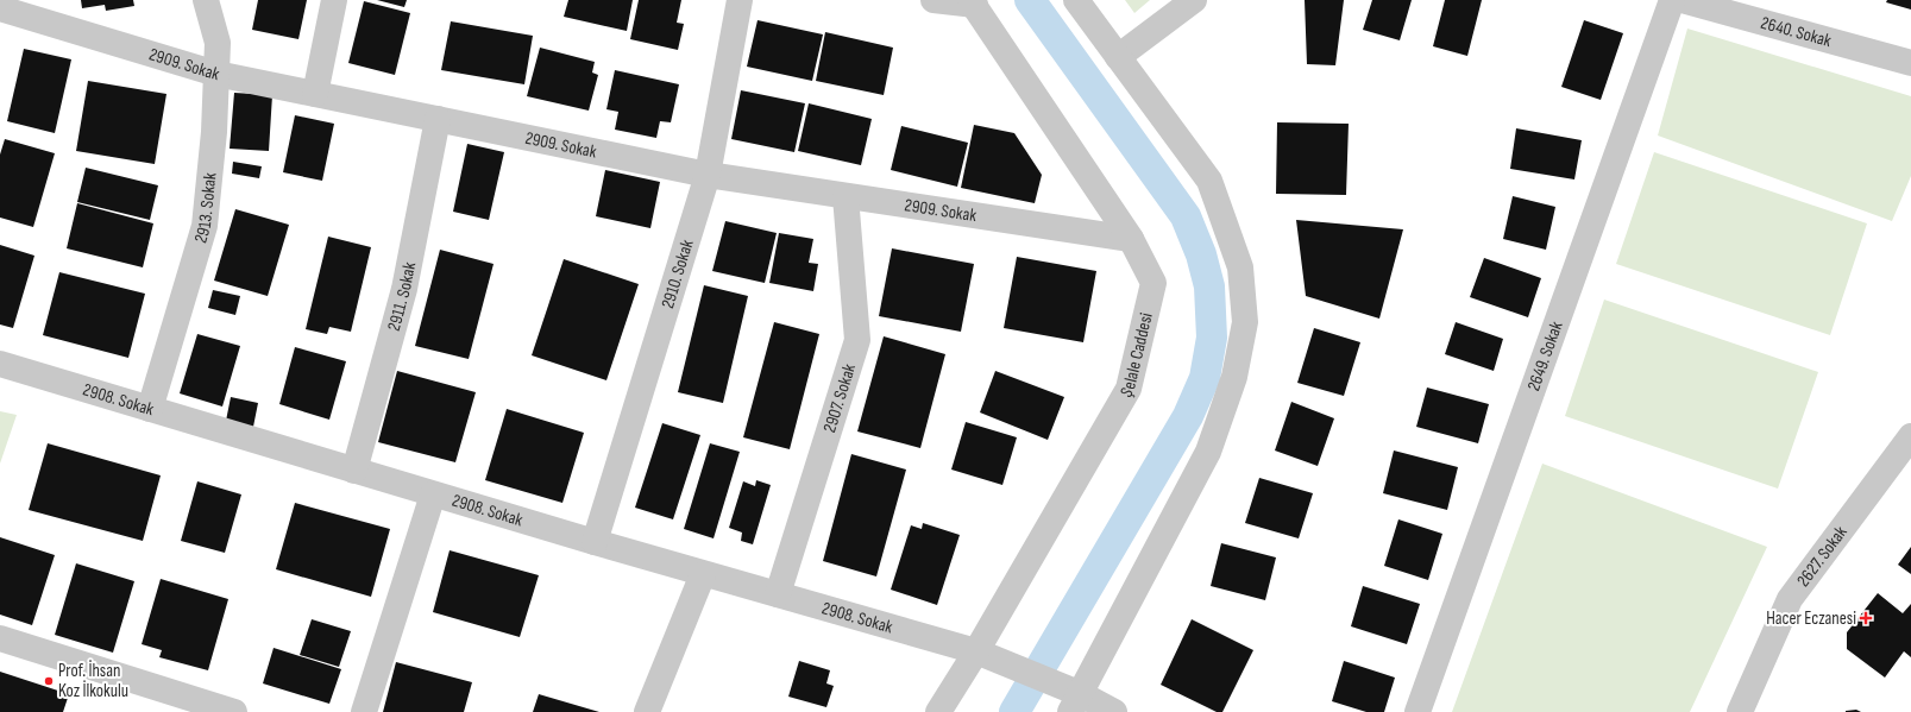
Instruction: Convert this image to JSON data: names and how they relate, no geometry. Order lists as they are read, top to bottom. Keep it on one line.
{"streets":{"street":["2640. Sokak","2909. Sokak","2913. Sokak","2910. Sokak","2911. Sokak","Şelale Caddesi","2649. Sokak","2907. Sokak","2908. Sokak","2627. Sokak"]},"crossings":[["2909. Sokak","2913. Sokak"],["2909. Sokak","2910. Sokak"],["2909. Sokak","2911. Sokak"],["2909. Sokak","Şelale Caddesi"],["2909. Sokak","2907. Sokak"],["2913. Sokak","2908. Sokak"],["2910. Sokak","2908. Sokak"],["2911. Sokak","2908. Sokak"],["Şelale Caddesi","2908. Sokak"],["2907. Sokak","2908. Sokak"]],"places":{"health":["Hacer Eczanesi"],"other":["Prof. İhsan Koz İlkokulu"]}}
